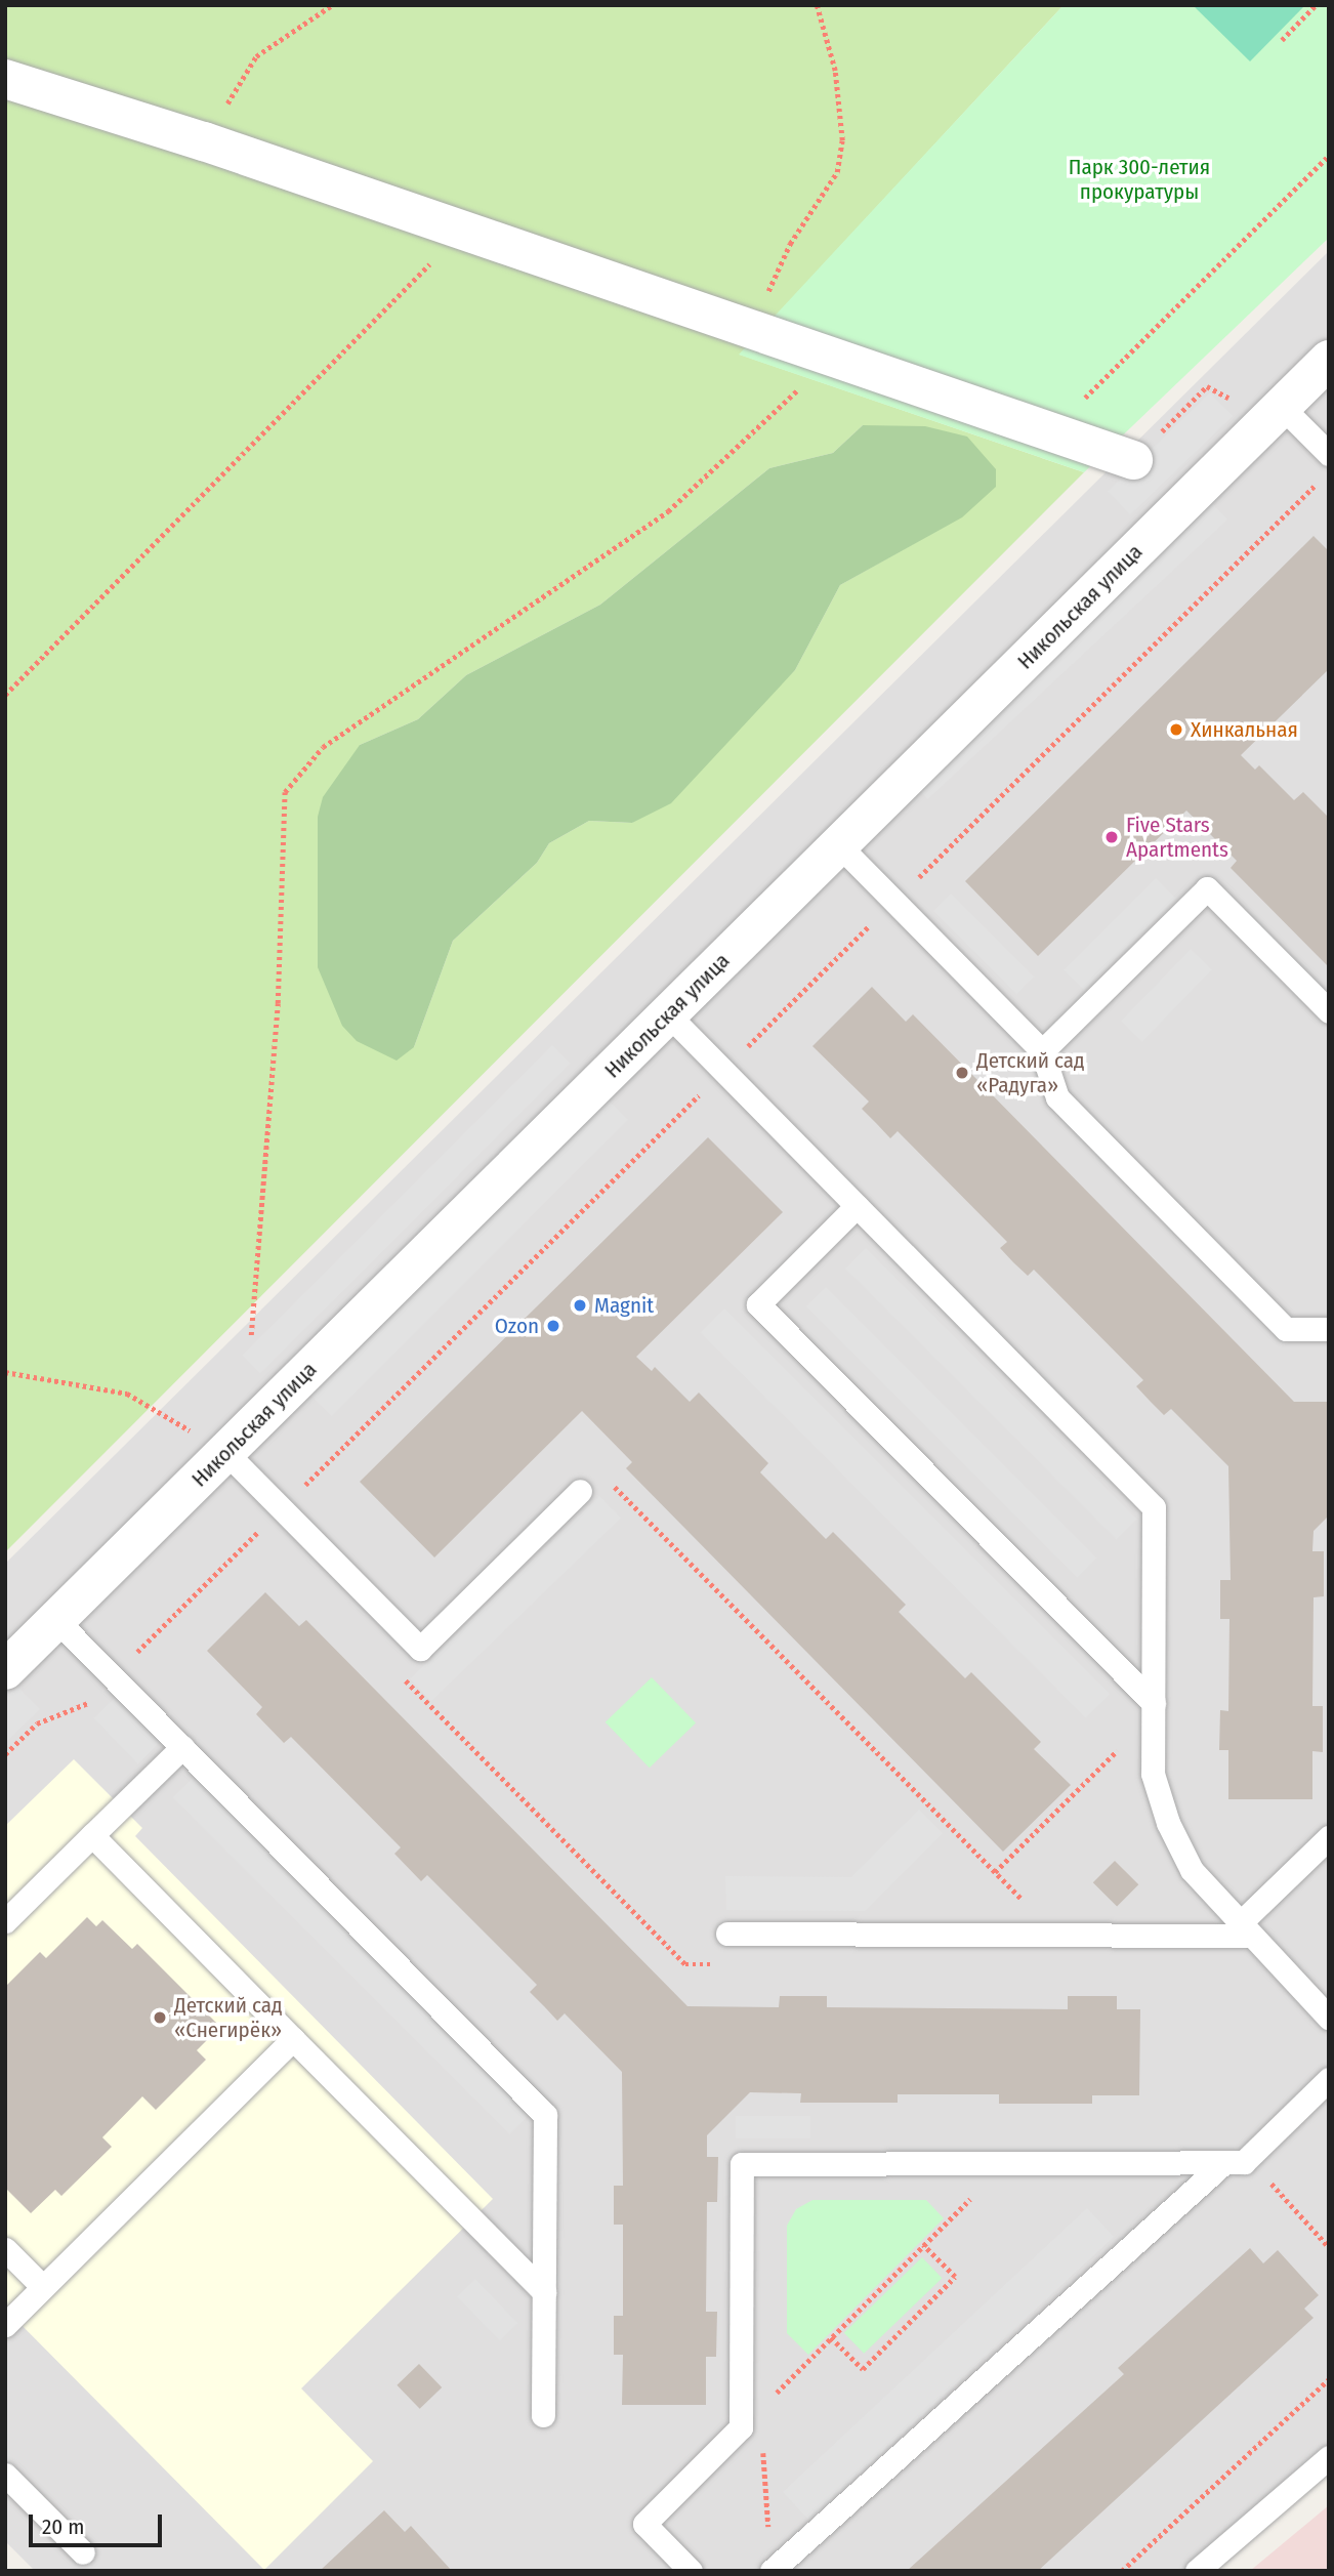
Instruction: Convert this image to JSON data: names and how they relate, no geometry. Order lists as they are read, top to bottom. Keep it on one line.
{"streets":{"street":["Никольская улица"]},"parks":["Парк 300-летия прокуратуры"],"places":["Хинкальная","Five Stars Apartments","Детский сад «Радуга»","Magnit","Ozon","Детский сад «Снегирёк»"],"scale_bar":"20 m"}
